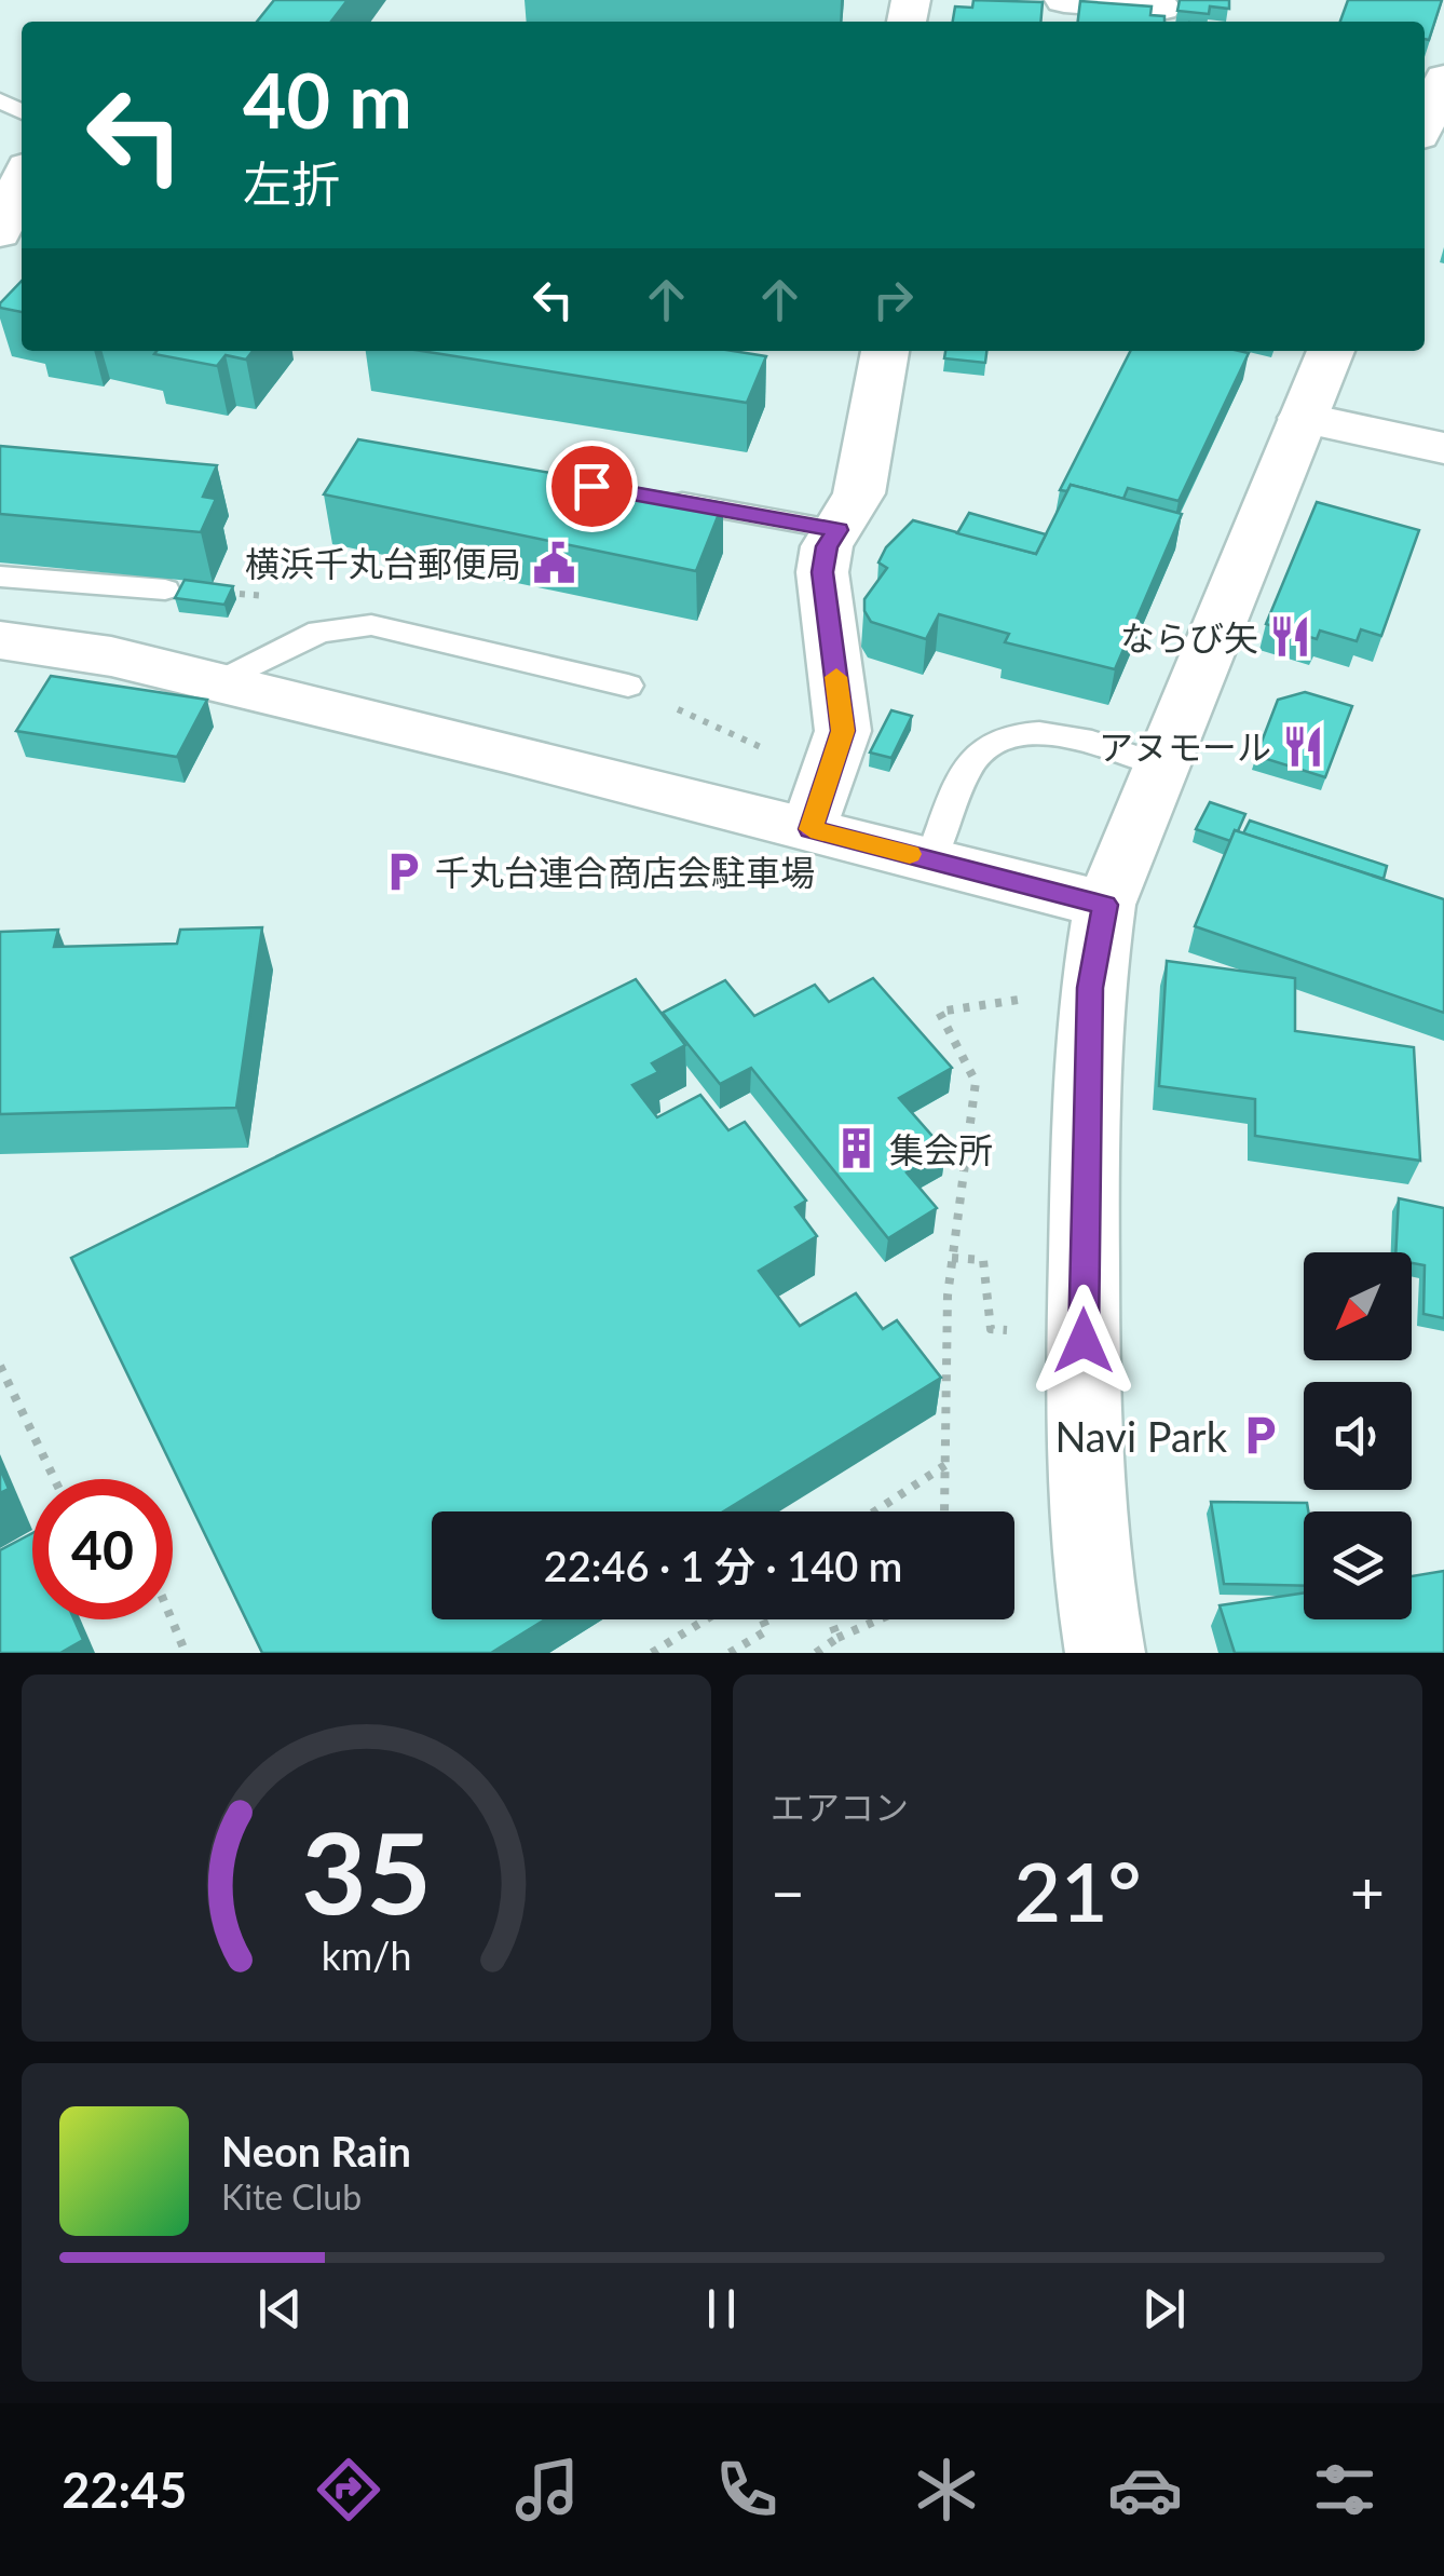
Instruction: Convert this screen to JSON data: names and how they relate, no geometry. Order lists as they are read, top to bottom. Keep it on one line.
{"places":{"public building":["横浜千丸台郵便局"],"restaurant":["ならび矢","アヌモール"],"parking":["千丸台連合商店会駐車場","Navi Park"],"building":["集会所"]},"north":"bottom left","page":{"turn":["40 m","左折"],"limit":"40","trip":"22:46 · 1 分 · 140 m","tile":"エアコン","heat":["−","21°","+"],"song":["Neon Rain","Kite Club"],"tabs":"22:45","gauge":["35","km/h"]}}
